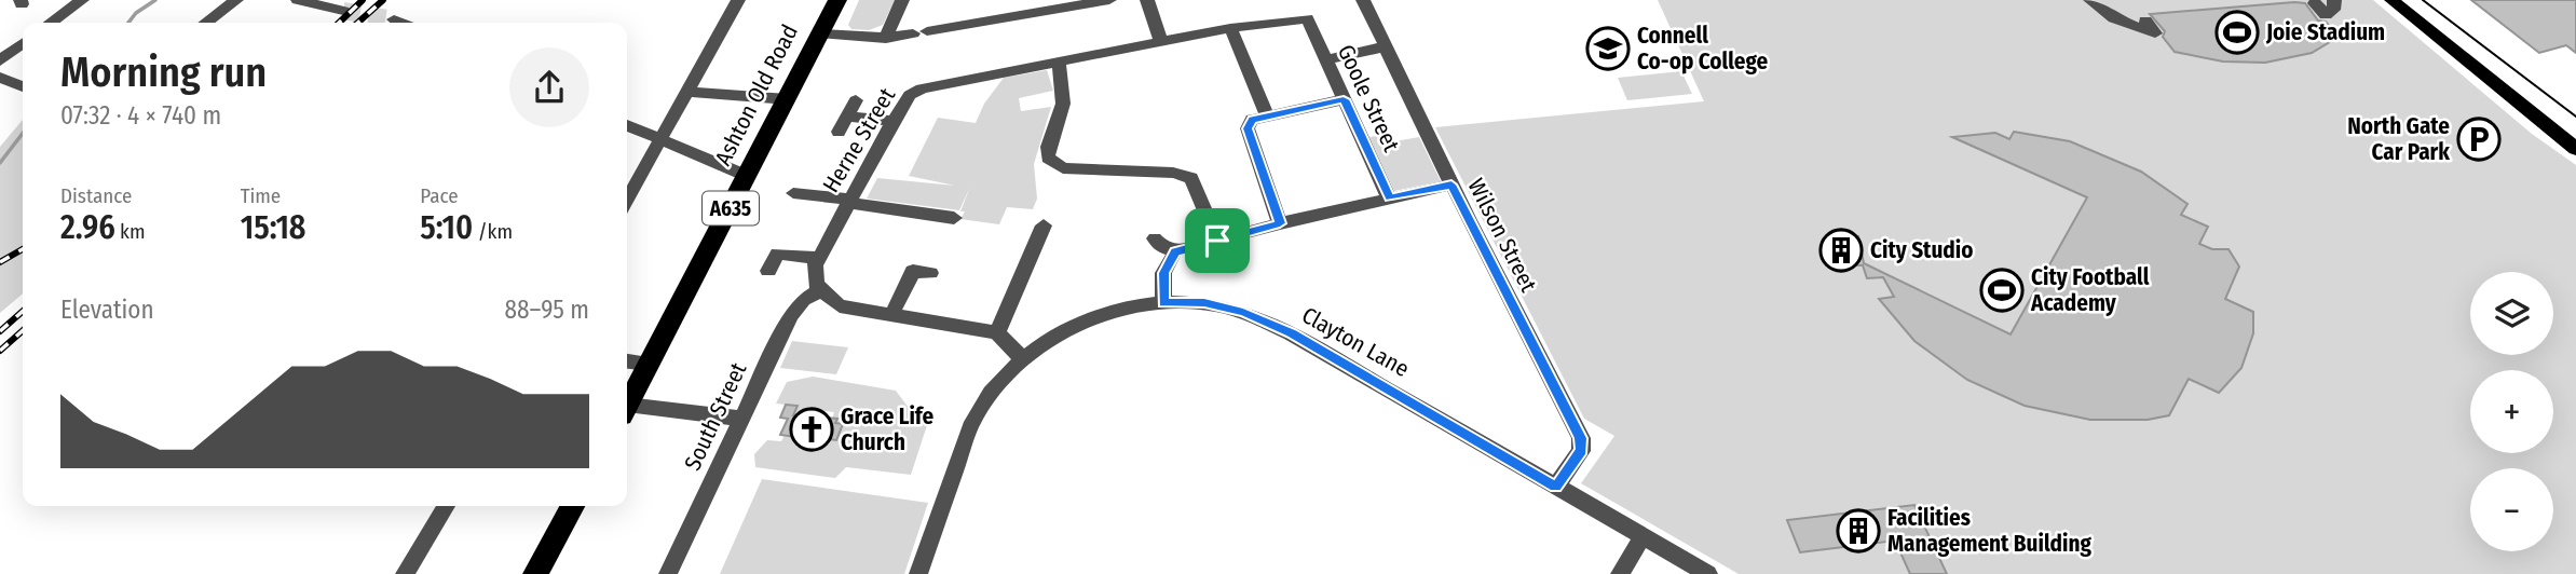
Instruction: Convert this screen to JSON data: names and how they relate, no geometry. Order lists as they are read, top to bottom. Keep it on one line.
{"streets":{"highway":["Ashton Old Road","A635"],"street":["Goole Street","Herne Street","Wilson Street","Clayton Lane","South Street"]},"crossings":[["Goole Street","Herne Street"],["Herne Street","South Street"],["Wilson Street","Clayton Lane"]],"places":{"sports":["Joie Stadium","City Football Academy"],"school or university":["Connell Co-op College"],"parking":["North Gate Car Park"],"building":["City Studio","Facilities Management Building"],"church":["Grace Life Church"]},"page":{"heading":["Morning run","07:32 · 4 × 740 m"],"stats":[["Distance","2.96 km"],["Time","15:18"],["Pace","5:10 /km"]],"map_buttons":["+","−"],"chart":["Elevation","88–95 m"]}}
